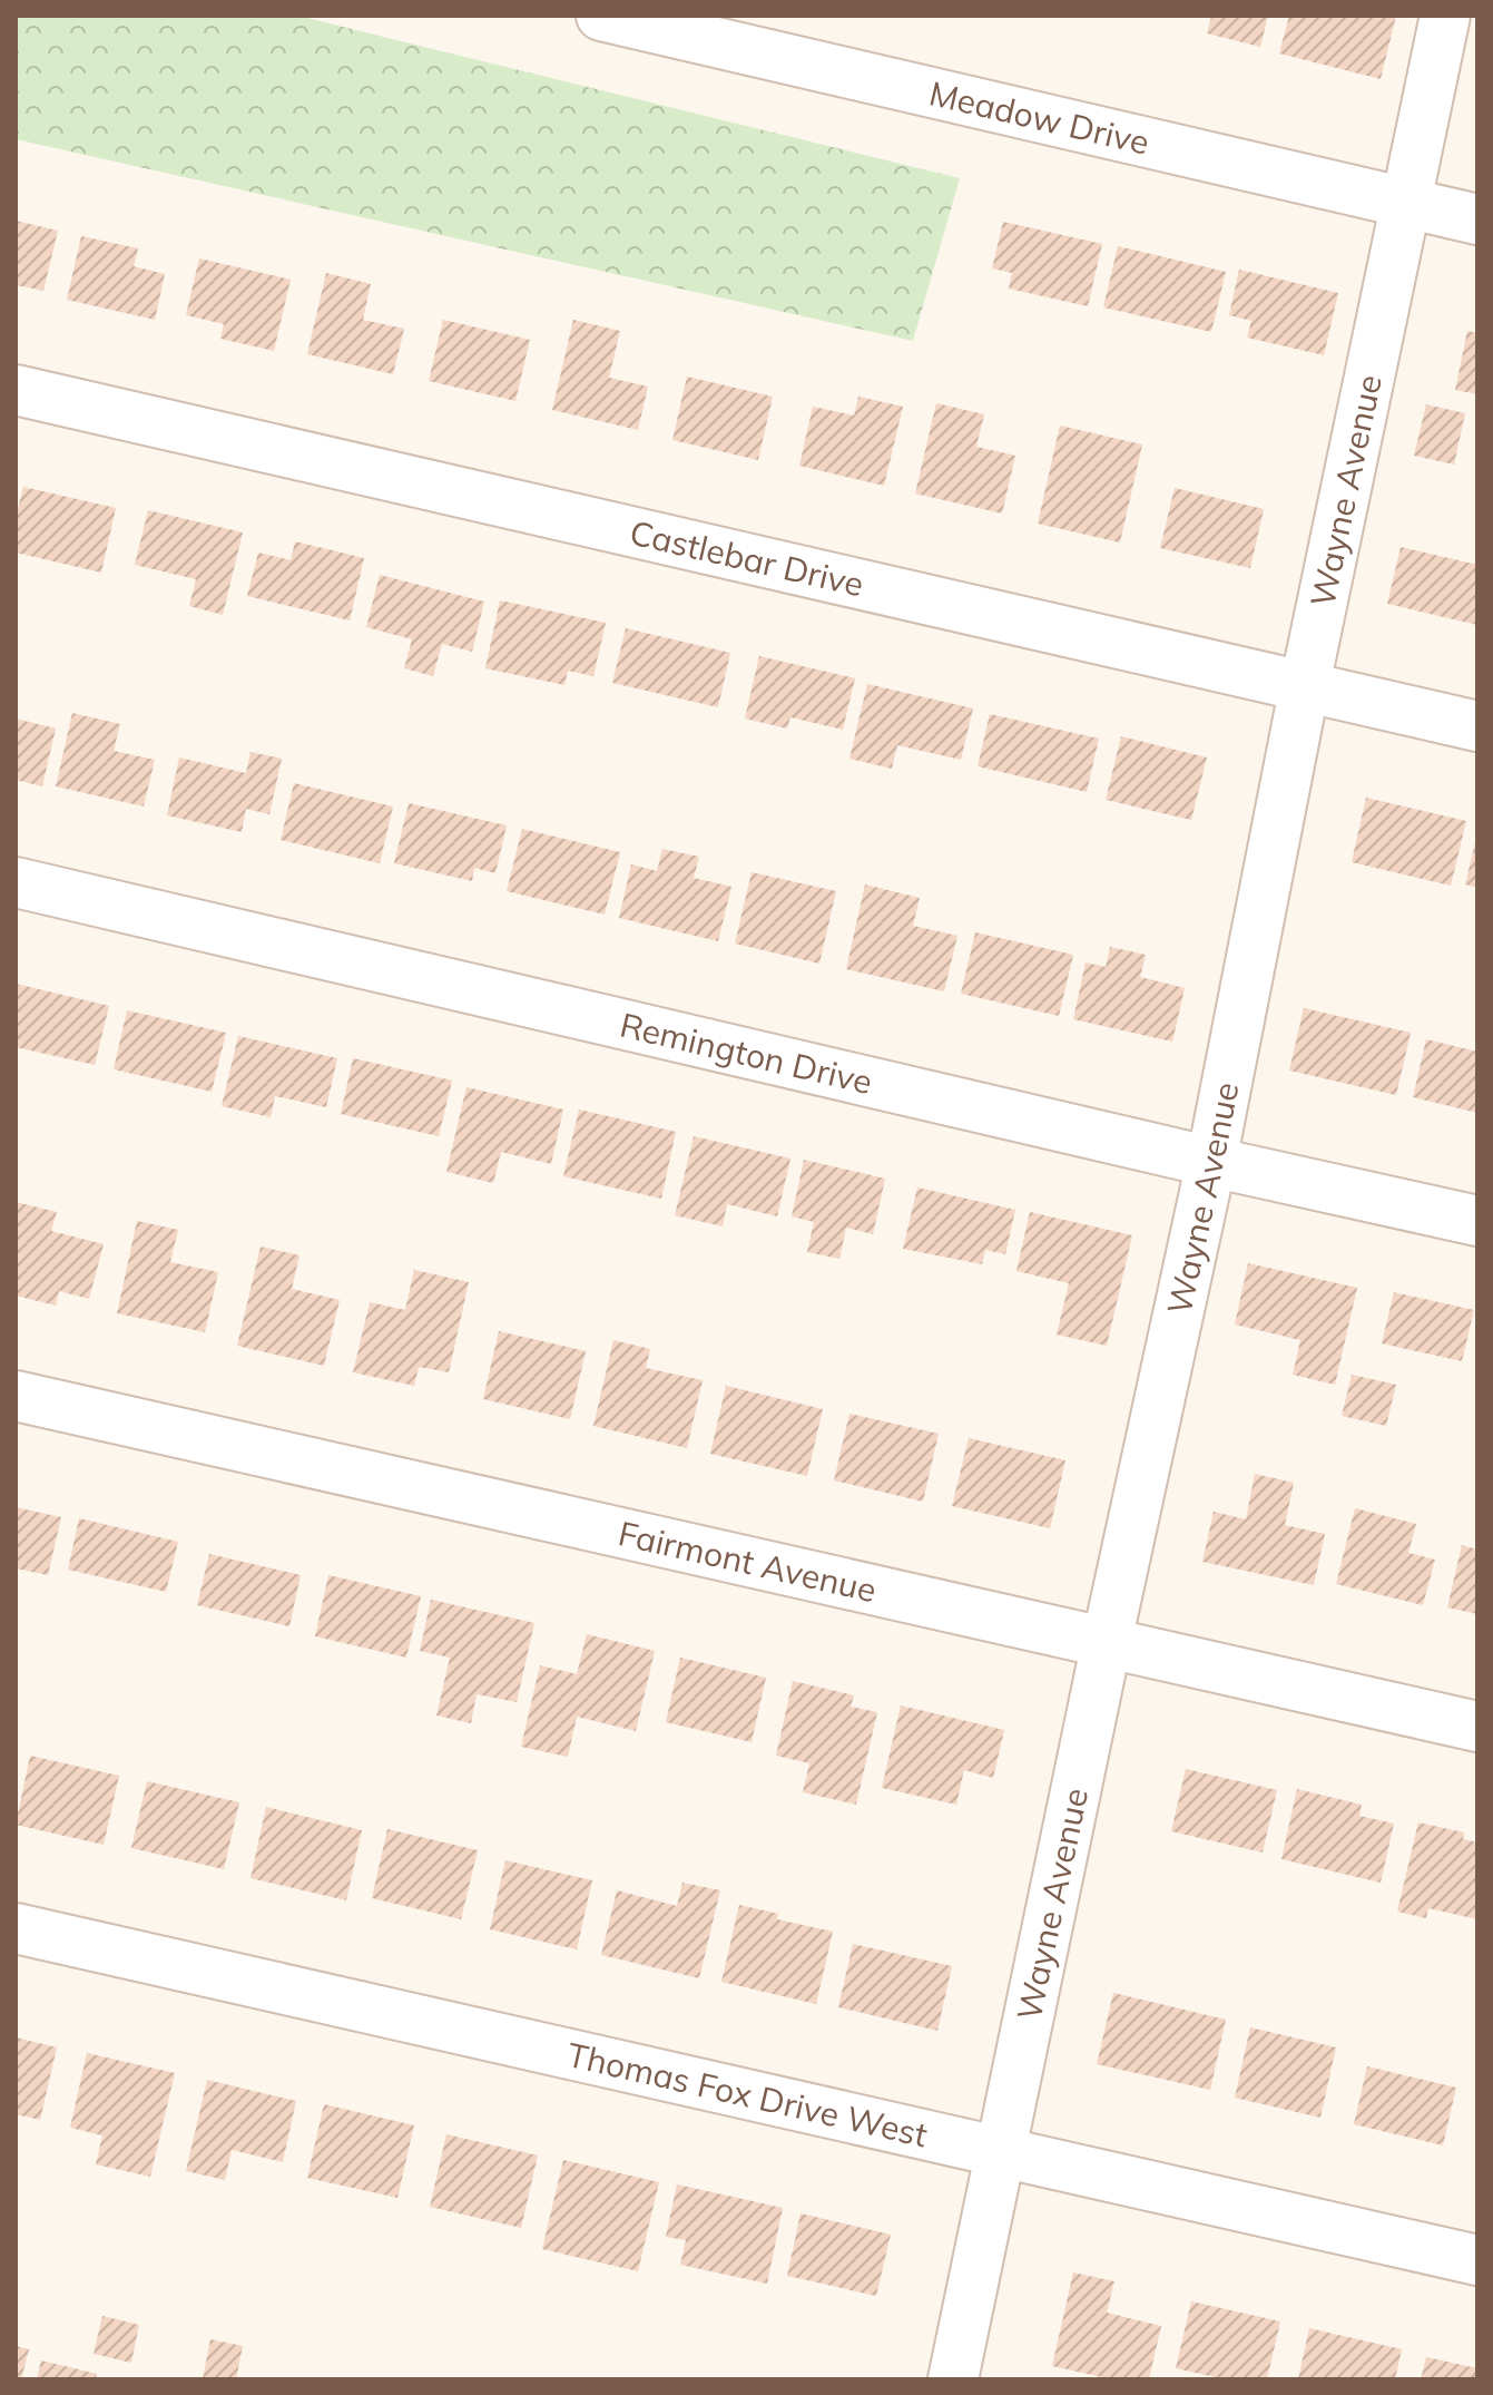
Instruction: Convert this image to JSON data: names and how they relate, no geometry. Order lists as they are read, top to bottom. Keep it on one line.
{"streets":{"street":["Meadow Drive","Wayne Avenue","Castlebar Drive","Remington Drive","Fairmont Avenue","Thomas Fox Drive West"]},"crossings":[["Meadow Drive","Wayne Avenue"],["Wayne Avenue","Castlebar Drive"],["Wayne Avenue","Remington Drive"],["Wayne Avenue","Fairmont Avenue"],["Wayne Avenue","Thomas Fox Drive West"]]}
